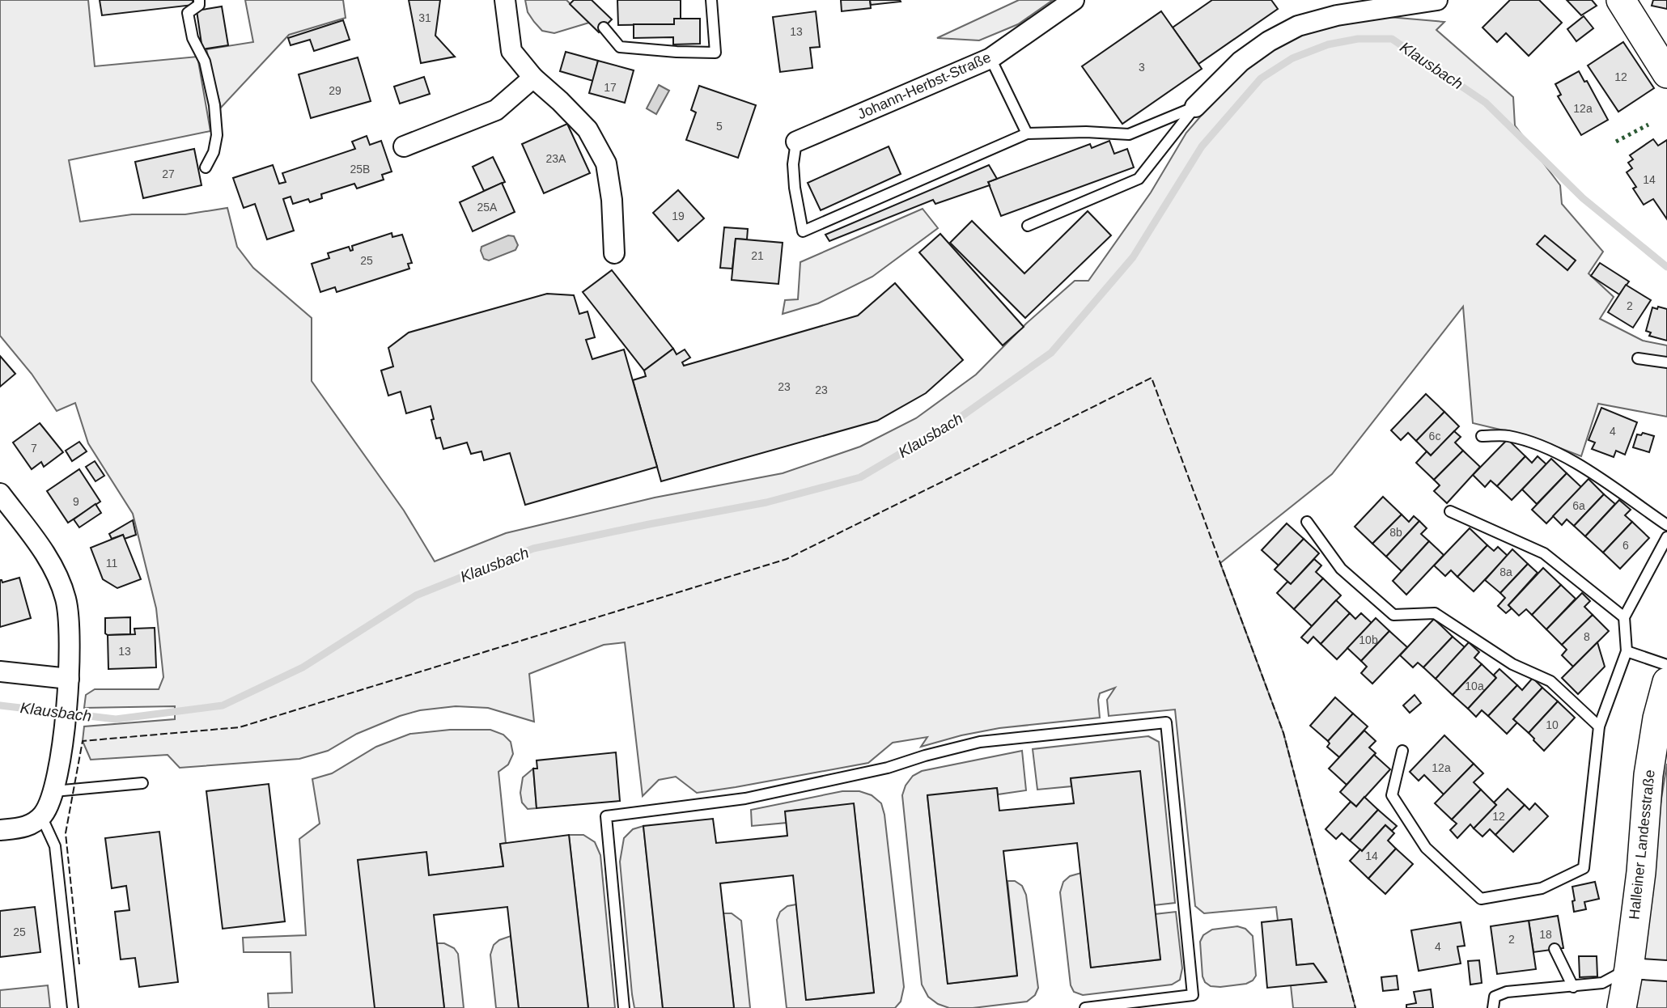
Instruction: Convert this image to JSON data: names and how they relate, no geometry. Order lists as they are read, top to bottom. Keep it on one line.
{"streets":{"main road":["Halleiner Landesstraße"],"street":["Johann-Herbst-Straße"]},"water":["Klausbach"],"house_numbers":["31","13","3","12","17","29","12a","5","23A","25B","27","14","25A","19","21","25","2","23","23","4","6c","7","9","6a","8b","6","11","8a","8","10b","13","10a","10","12a","12","14","25","18","2","4"]}
